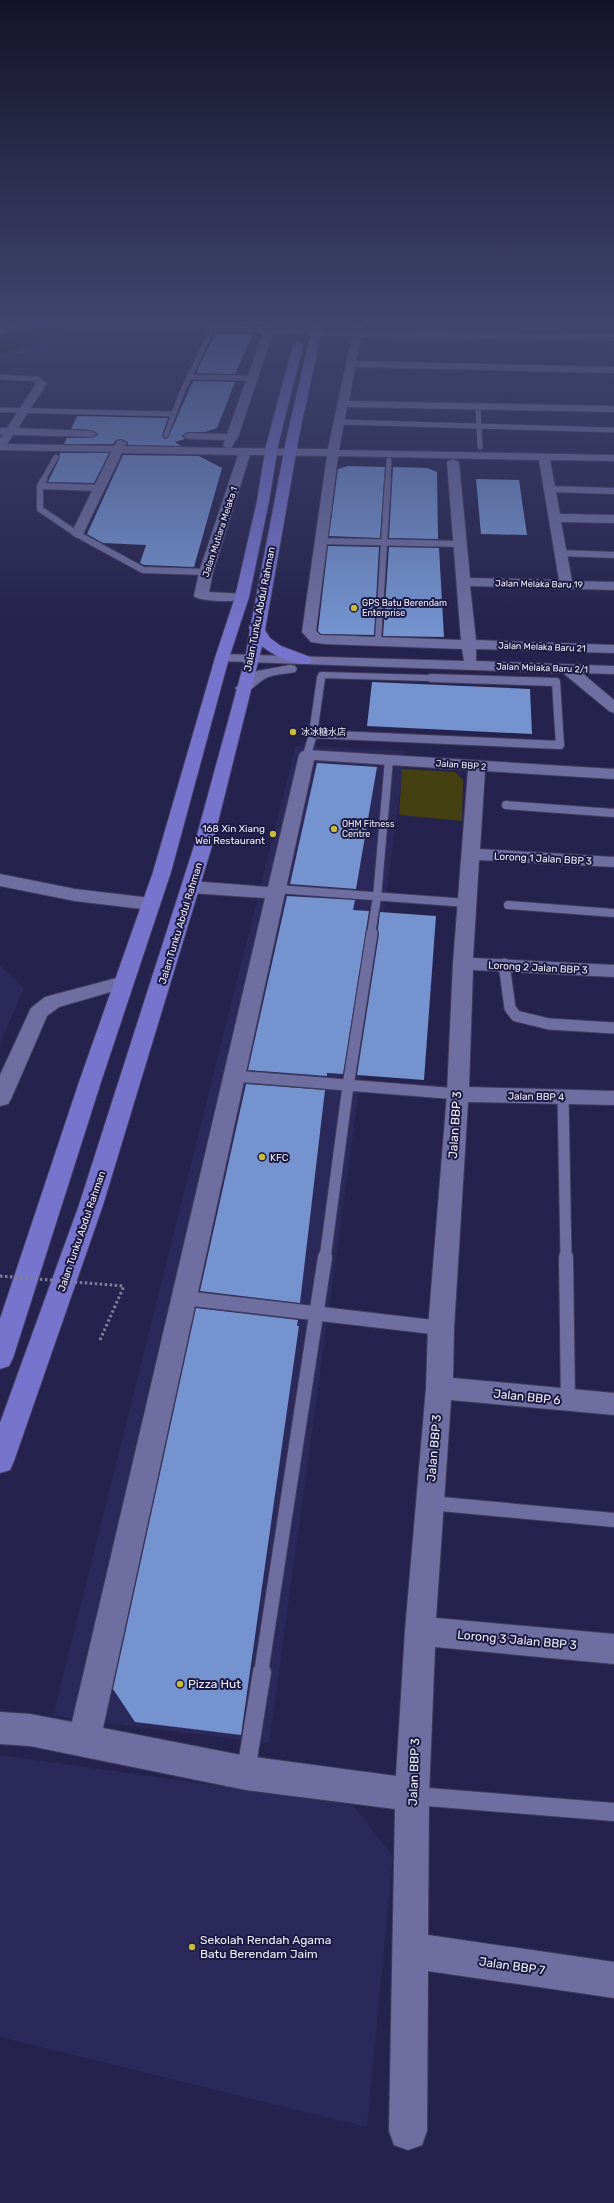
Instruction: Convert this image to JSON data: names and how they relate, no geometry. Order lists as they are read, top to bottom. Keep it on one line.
{"streets":{"main road":["Jalan Tunku Abdul Rahman"],"street":["Jalan Mutiara Melaka 1","Jalan Melaka Baru 19","Jalan Melaka Baru 21","Jalan Melaka Baru 2/1","Jalan BBP 2","Lorong 1 Jalan BBP 3","Lorong 2 Jalan BBP 3","Jalan BBP 4","Jalan BBP 3","Jalan BBP 6","Lorong 3 Jalan BBP 3","Jalan BBP 7"]},"crossings":[["Jalan Mutiara Melaka 1","Jalan Tunku Abdul Rahman"],["Jalan BBP 2","Jalan BBP 3"],["Lorong 1 Jalan BBP 3","Jalan BBP 3"],["Lorong 2 Jalan BBP 3","Jalan BBP 3"],["Jalan BBP 4","Jalan BBP 3"],["Jalan BBP 3","Jalan BBP 6"],["Jalan BBP 3","Lorong 3 Jalan BBP 3"],["Jalan BBP 3","Jalan BBP 7"]],"places":["GPS Batu Berendam Enterprise","冰冰糖水店","OHM Fitness Centre","168 Xin Xiang Wei Restaurant","KFC","Pizza Hut","Sekolah Rendah Agama Batu Berendam Jaim"]}
